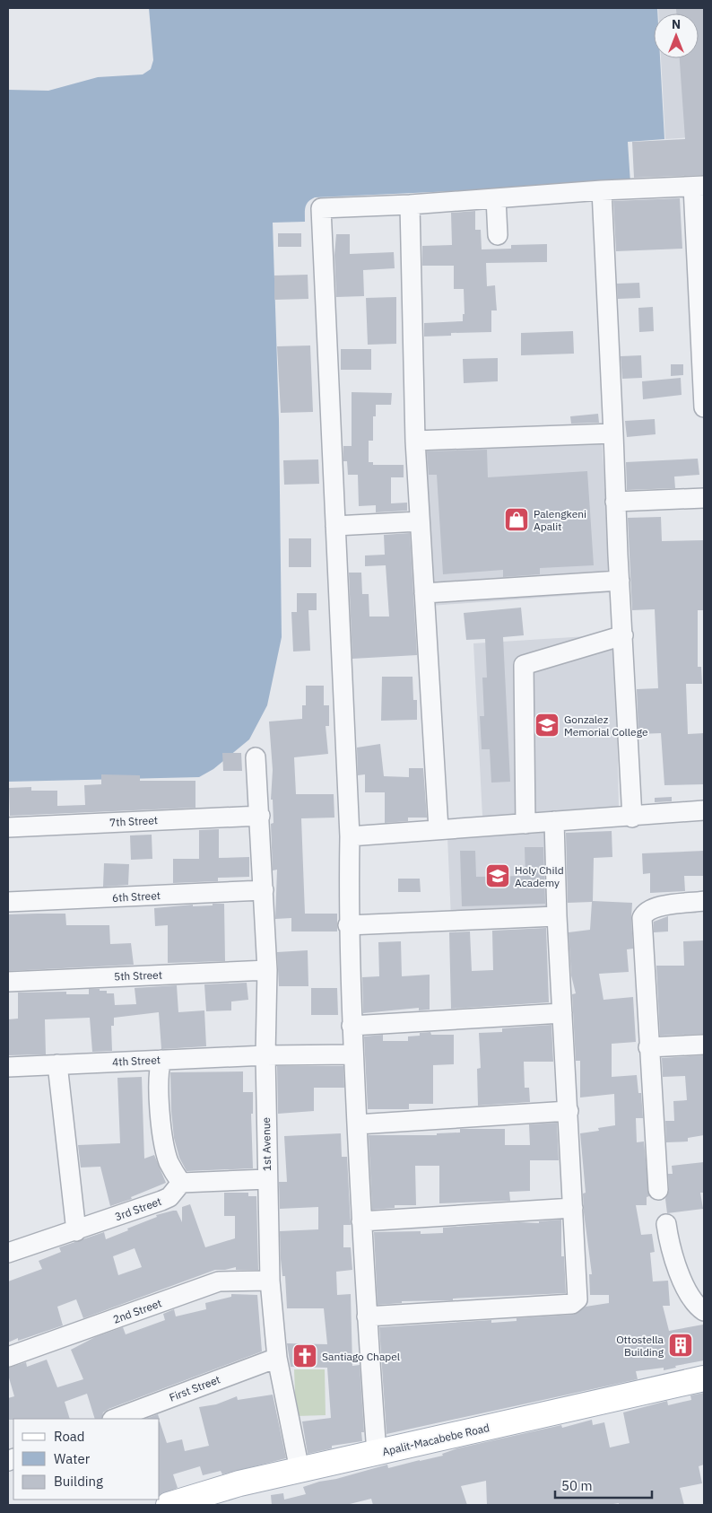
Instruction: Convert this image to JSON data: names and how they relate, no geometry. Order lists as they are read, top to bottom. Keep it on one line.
{"streets":{"main road":["Apalit-Macabebe Road"],"street":["7th Street","6th Street","5th Street","4th Street","1st Avenue","3rd Street","2nd Street","First Street"]},"crossings":[["7th Street","1st Avenue"],["6th Street","1st Avenue"],["5th Street","1st Avenue"],["4th Street","1st Avenue"],["1st Avenue","2nd Street"],["1st Avenue","First Street"],["1st Avenue","Apalit-Macabebe Road"]],"places":{"shop":["Palengkeni Apalit"],"school or university":["Gonzalez Memorial College","Holy Child Academy"],"building":["Ottostella Building"],"church":["Santiago Chapel"]},"legend":["Road","Water","Building"],"scale_bar":"50 m","north":"top"}
